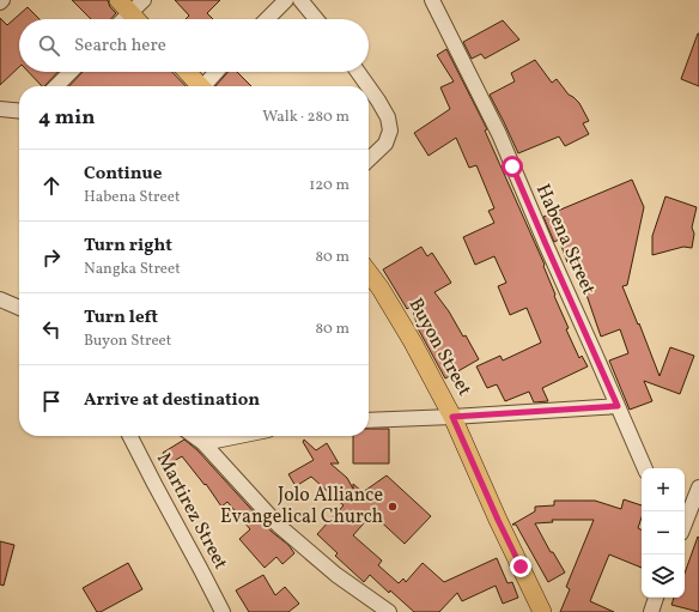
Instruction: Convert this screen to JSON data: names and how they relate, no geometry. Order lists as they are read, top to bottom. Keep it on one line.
{"streets":{"main road":["Buyon Street"],"street":["Habena Street","Martirez Street"]},"places":["Jolo Alliance Evangelical Church"],"page":{"search":"Search here","heading":["4 min","Walk · 280 m"],"list":[["Continue","Habena Street","120 m"],["Turn right","Nangka Street","80 m"],["Turn left","Buyon Street","80 m"],"Arrive at destination"],"map_buttons":["+","−"]}}
